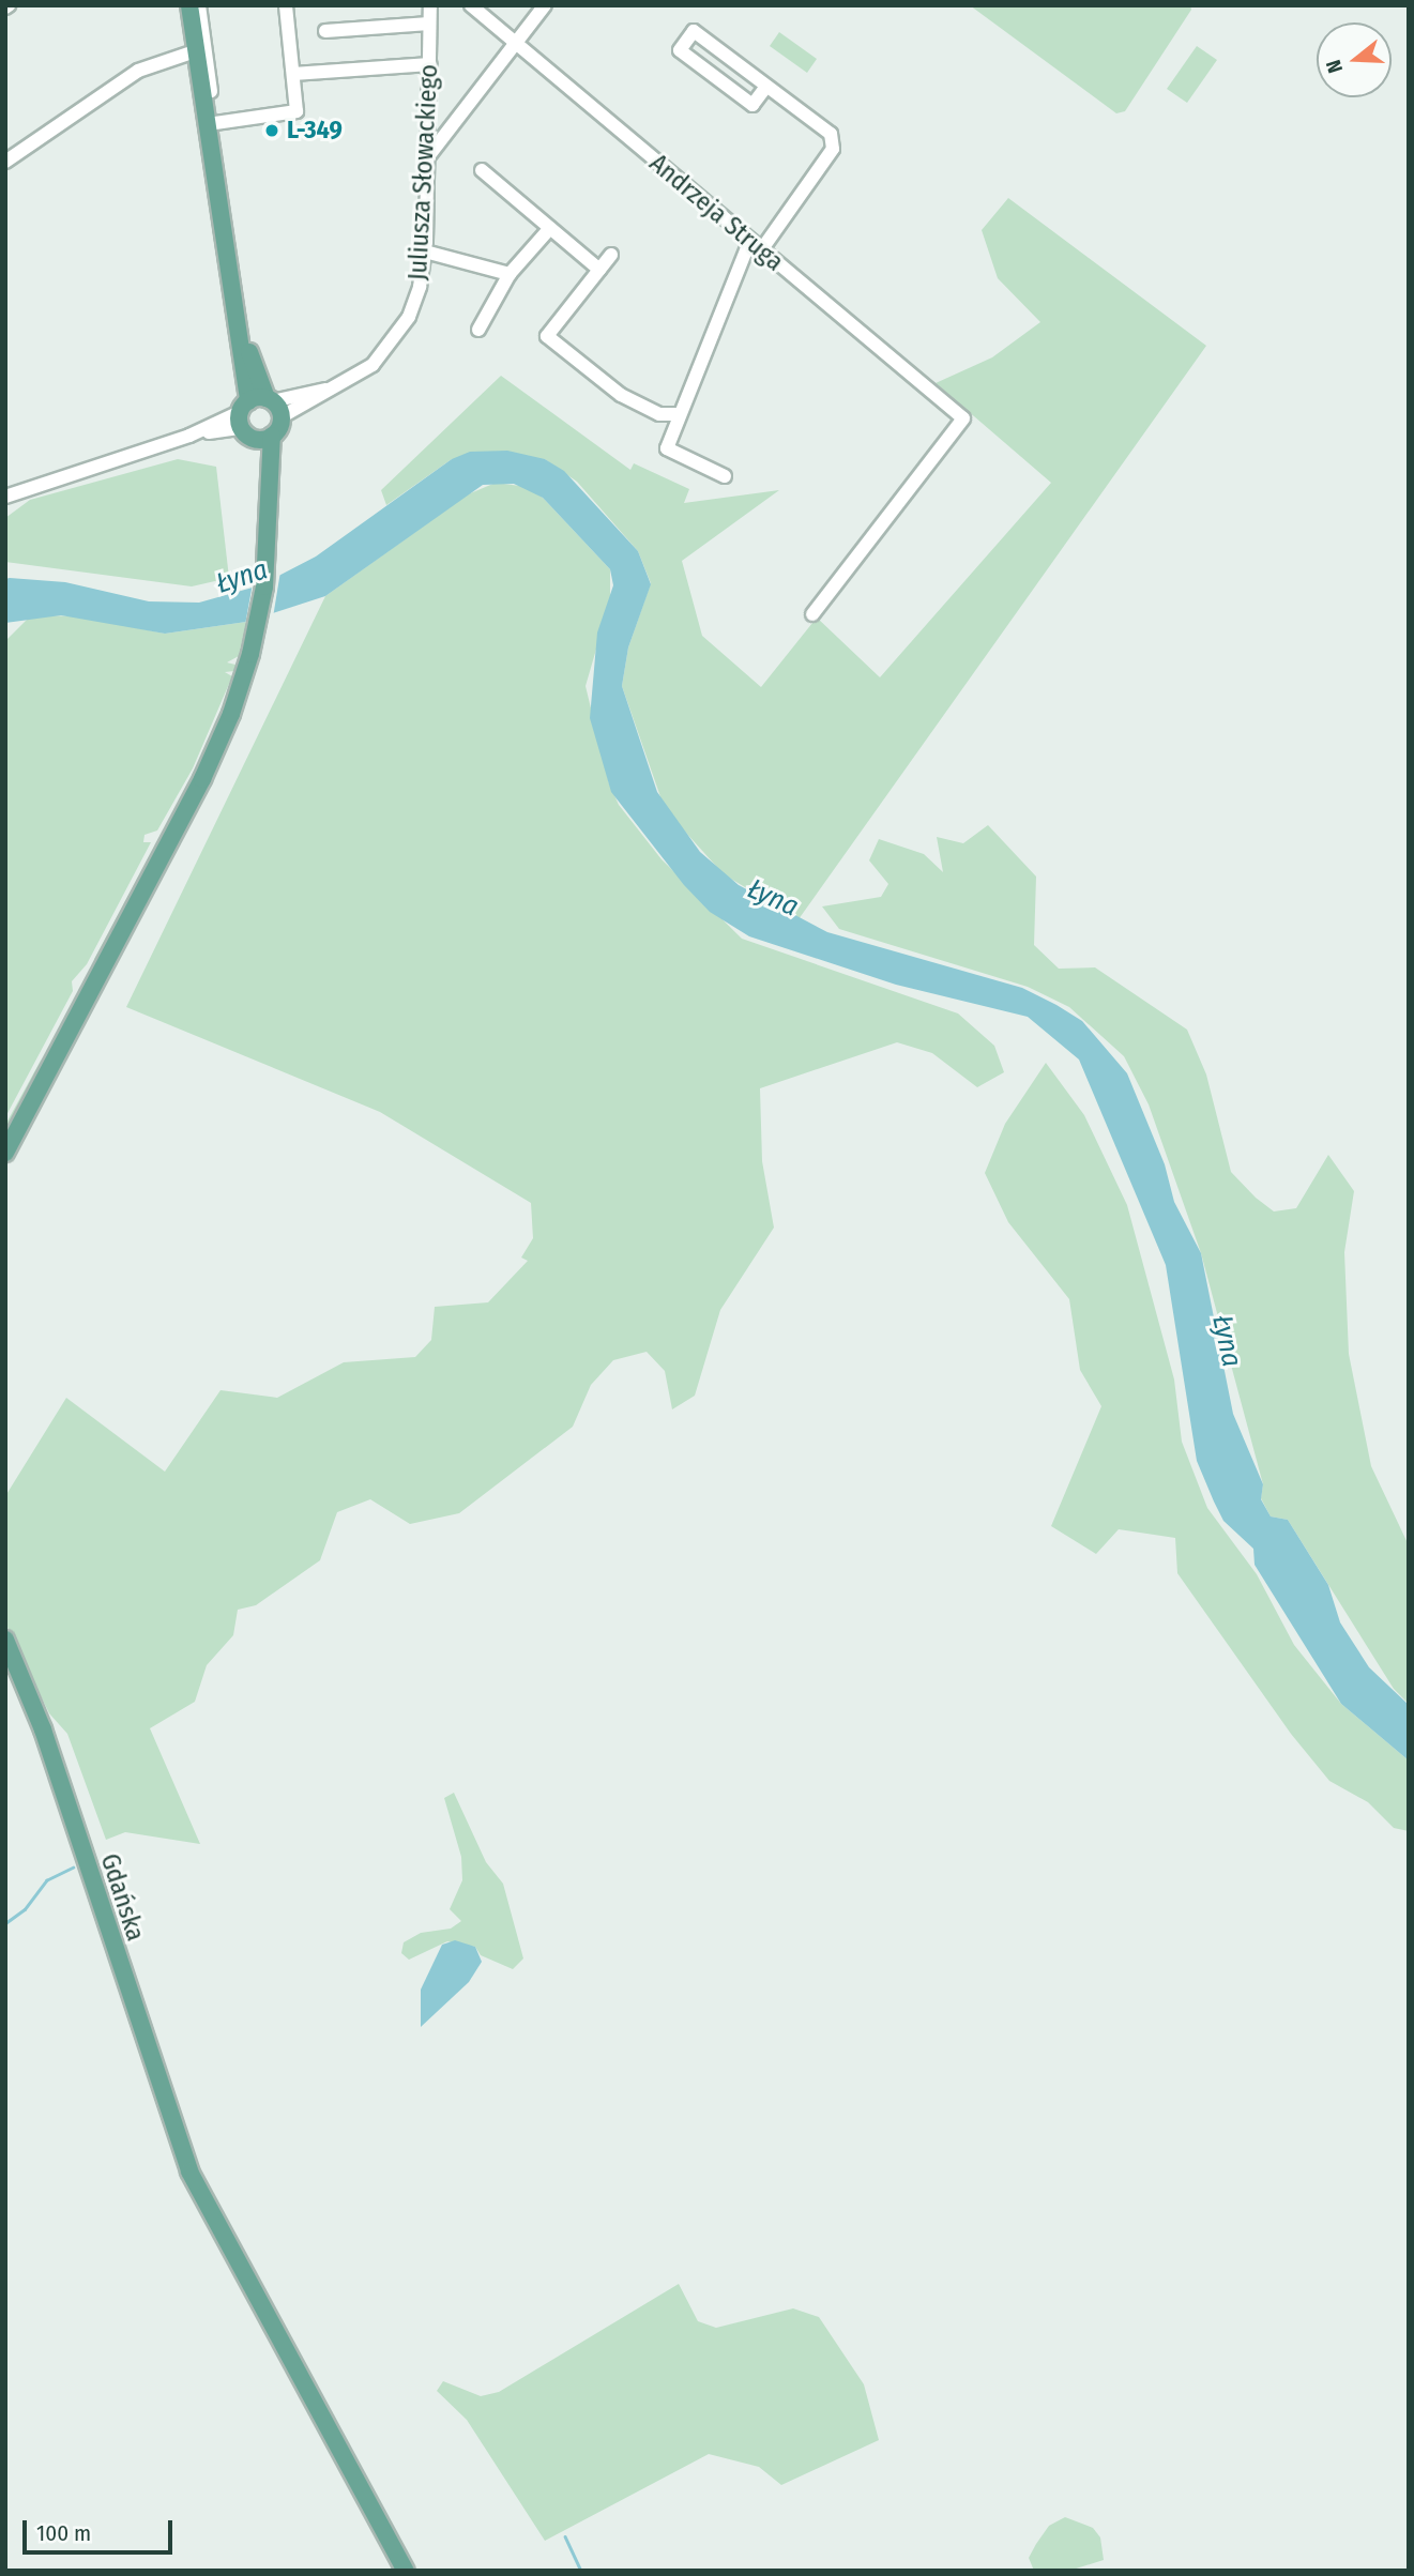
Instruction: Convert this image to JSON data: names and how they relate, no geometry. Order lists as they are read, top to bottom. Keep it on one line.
{"streets":{"main road":["Gdańska"],"street":["Juliusza Słowackiego","Andrzeja Struga"]},"water":["Łyna"],"places":["L-349"],"scale_bar":"100 m","north":"left"}
